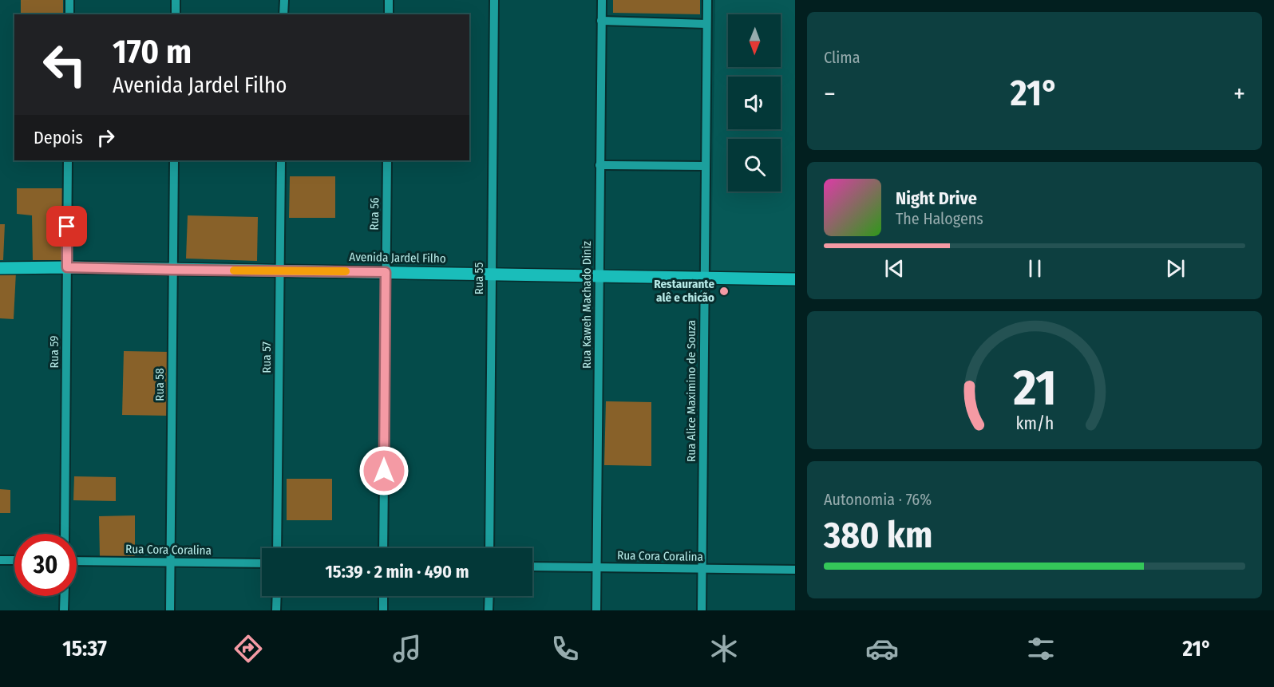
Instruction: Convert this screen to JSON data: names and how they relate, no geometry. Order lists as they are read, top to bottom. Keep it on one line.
{"streets":{"main road":["Avenida Jardel Filho"],"street":["Rua 56","Rua 55","Rua Kaweh Machado Diniz","Rua 59","Rua 57","Rua 58","Rua Alice Maximino de Souza","Rua Cora Coralina"]},"crossings":[["Rua 56","Avenida Jardel Filho"],["Avenida Jardel Filho","Rua 55"],["Avenida Jardel Filho","Rua Kaweh Machado Diniz"],["Avenida Jardel Filho","Rua 59"],["Avenida Jardel Filho","Rua 57"],["Avenida Jardel Filho","Rua 58"],["Avenida Jardel Filho","Rua Alice Maximino de Souza"],["Rua Kaweh Machado Diniz","Rua Cora Coralina"],["Rua 58","Rua Cora Coralina"],["Rua Alice Maximino de Souza","Rua Cora Coralina"]],"places":["Restaurante alê e chicão"],"north":"bottom","page":{"tile":["Clima",["Autonomia · 76%","380 km"]],"turn":["170 m","Avenida Jardel Filho"],"heat":["−","21°","+"],"then":"Depois","song":["Night Drive","The Halogens"],"limit":"30","trip":"15:39 · 2 min · 490 m","tabs":["15:37","21°"],"gauge":["21","km/h"]}}
